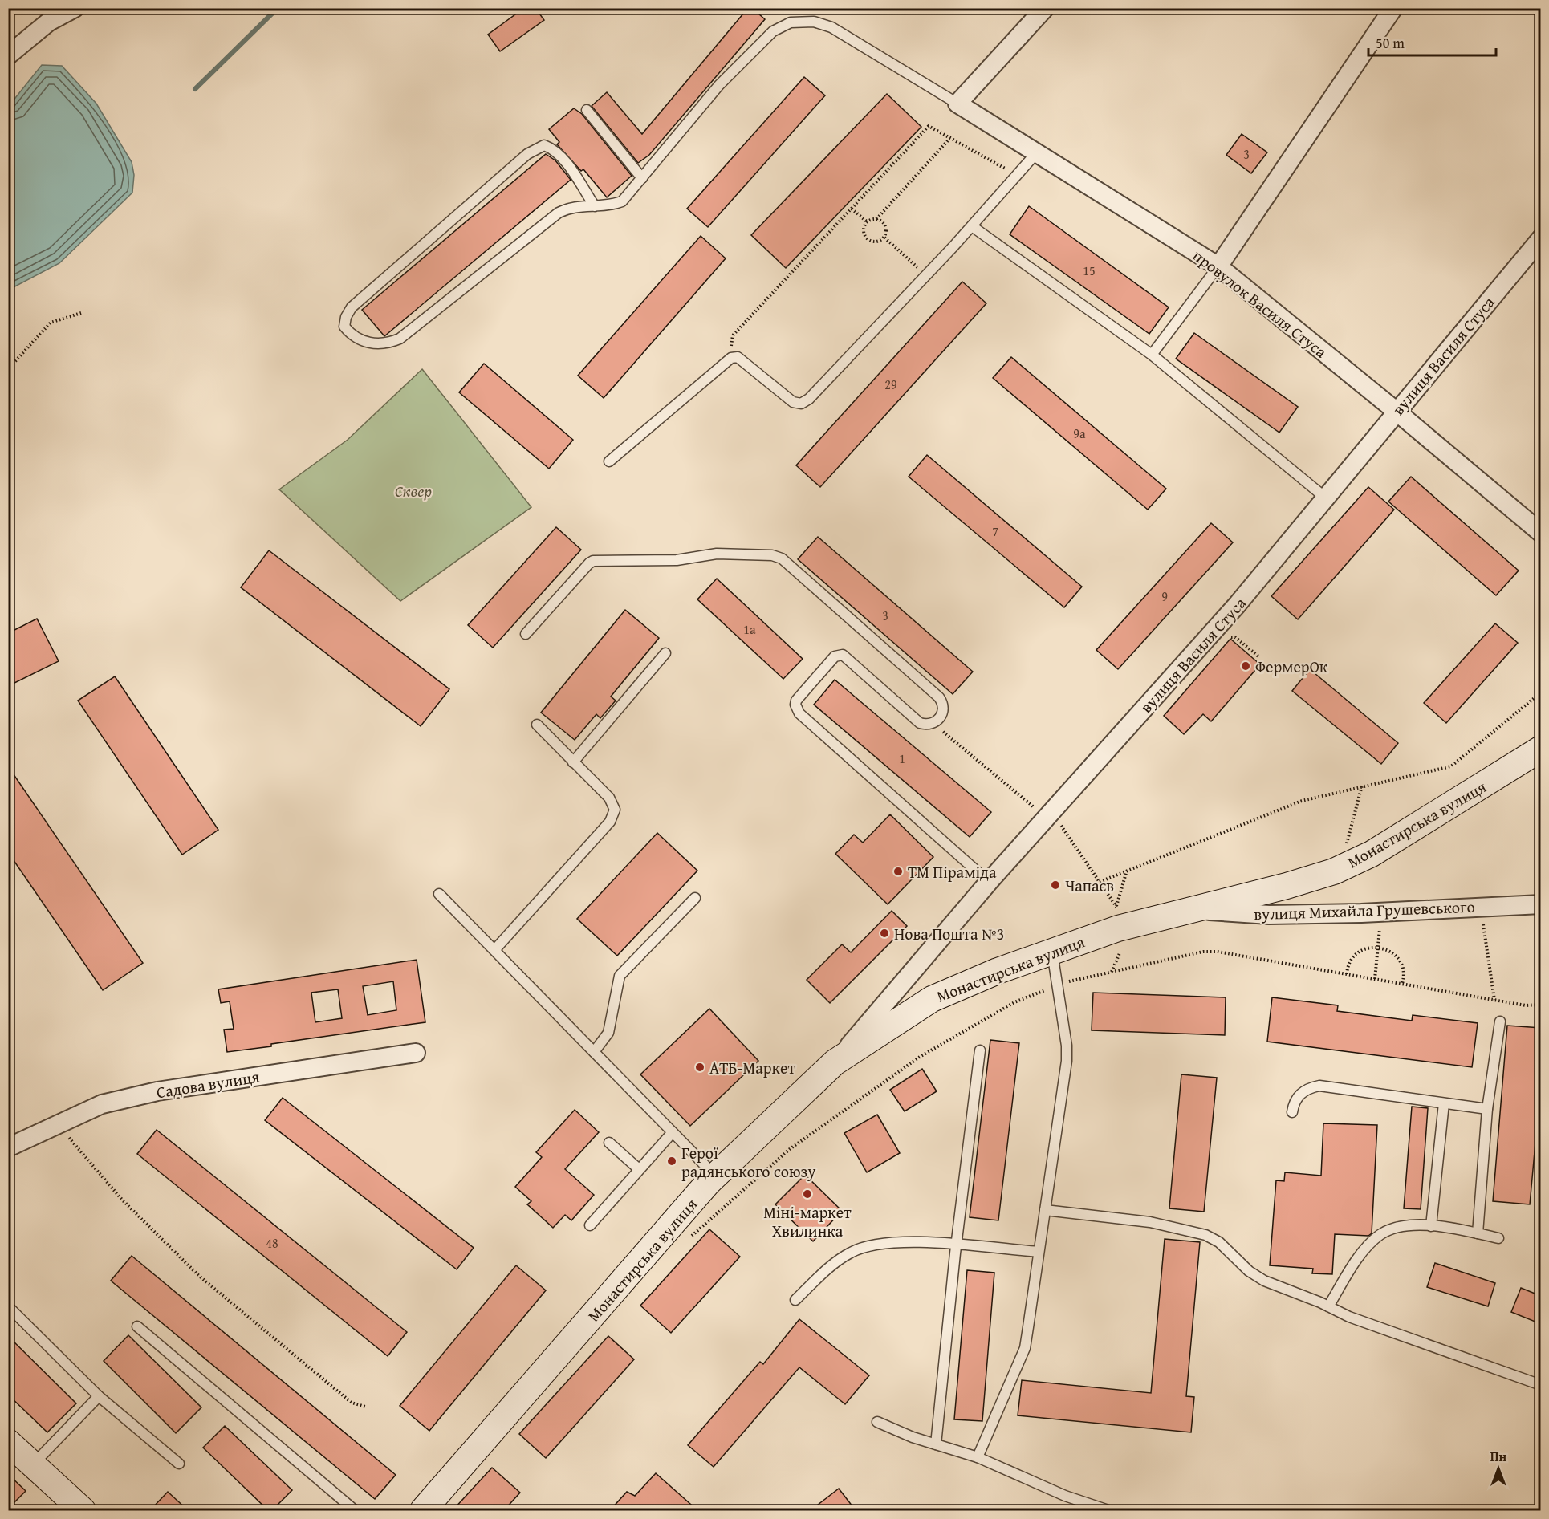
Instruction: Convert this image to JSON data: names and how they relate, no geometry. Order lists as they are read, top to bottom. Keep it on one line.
{"streets":{"main road":["Монастирська вулиця"],"street":["провулок Василя Стуса","вулиця Василя Стуса","вулиця Михайла Грушевського","Садова вулиця"]},"crossings":[["провулок Василя Стуса","вулиця Василя Стуса"],["вулиця Василя Стуса","Монастирська вулиця"],["Монастирська вулиця","вулиця Михайла Грушевського"]],"parks":["Сквер"],"places":["ФермерОк","ТМ Піраміда","Чапаєв","Нова Пошта №3","АТБ-Маркет","Герої радянського союзу","Міні-маркет Хвилинка"],"house_numbers":["3","15","29","9а","7","9","3","1а","1","48"],"scale_bar":"50 m","north":"top"}
